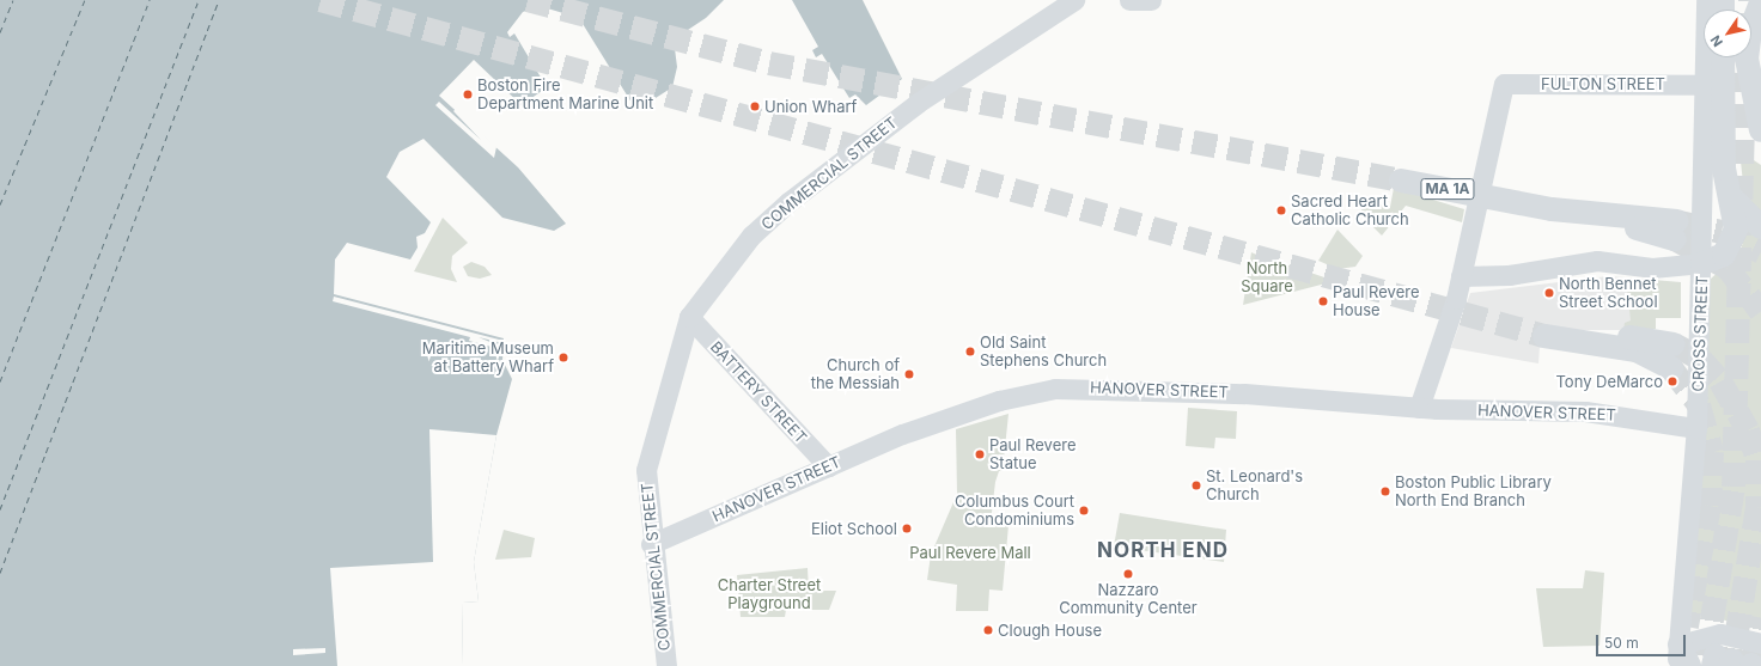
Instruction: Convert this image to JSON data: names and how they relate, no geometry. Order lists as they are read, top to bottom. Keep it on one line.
{"streets":{"highway":["MA 1A"],"main road":["FULTON STREET","COMMERCIAL STREET","CROSS STREET","HANOVER STREET","BATTERY STREET"]},"crossings":[["FULTON STREET","CROSS STREET"],["COMMERCIAL STREET","HANOVER STREET"],["COMMERCIAL STREET","BATTERY STREET"],["CROSS STREET","HANOVER STREET"],["HANOVER STREET","BATTERY STREET"]],"districts":["NORTH END"],"parks":["North Square","Paul Revere Mall","Charter Street Playground"],"places":["Boston Fire Department Marine Unit","Union Wharf","Sacred Heart Catholic Church","North Bennet Street School","Paul Revere House","Old Saint Stephens Church","Maritime Museum at Battery Wharf","Church of the Messiah","Tony DeMarco","Paul Revere Statue","St. Leonard's Church","Boston Public Library North End Branch","Columbus Court Condominiums","Eliot School","Nazzaro Community Center","Clough House"],"scale_bar":"50 m","north":"bottom left"}
